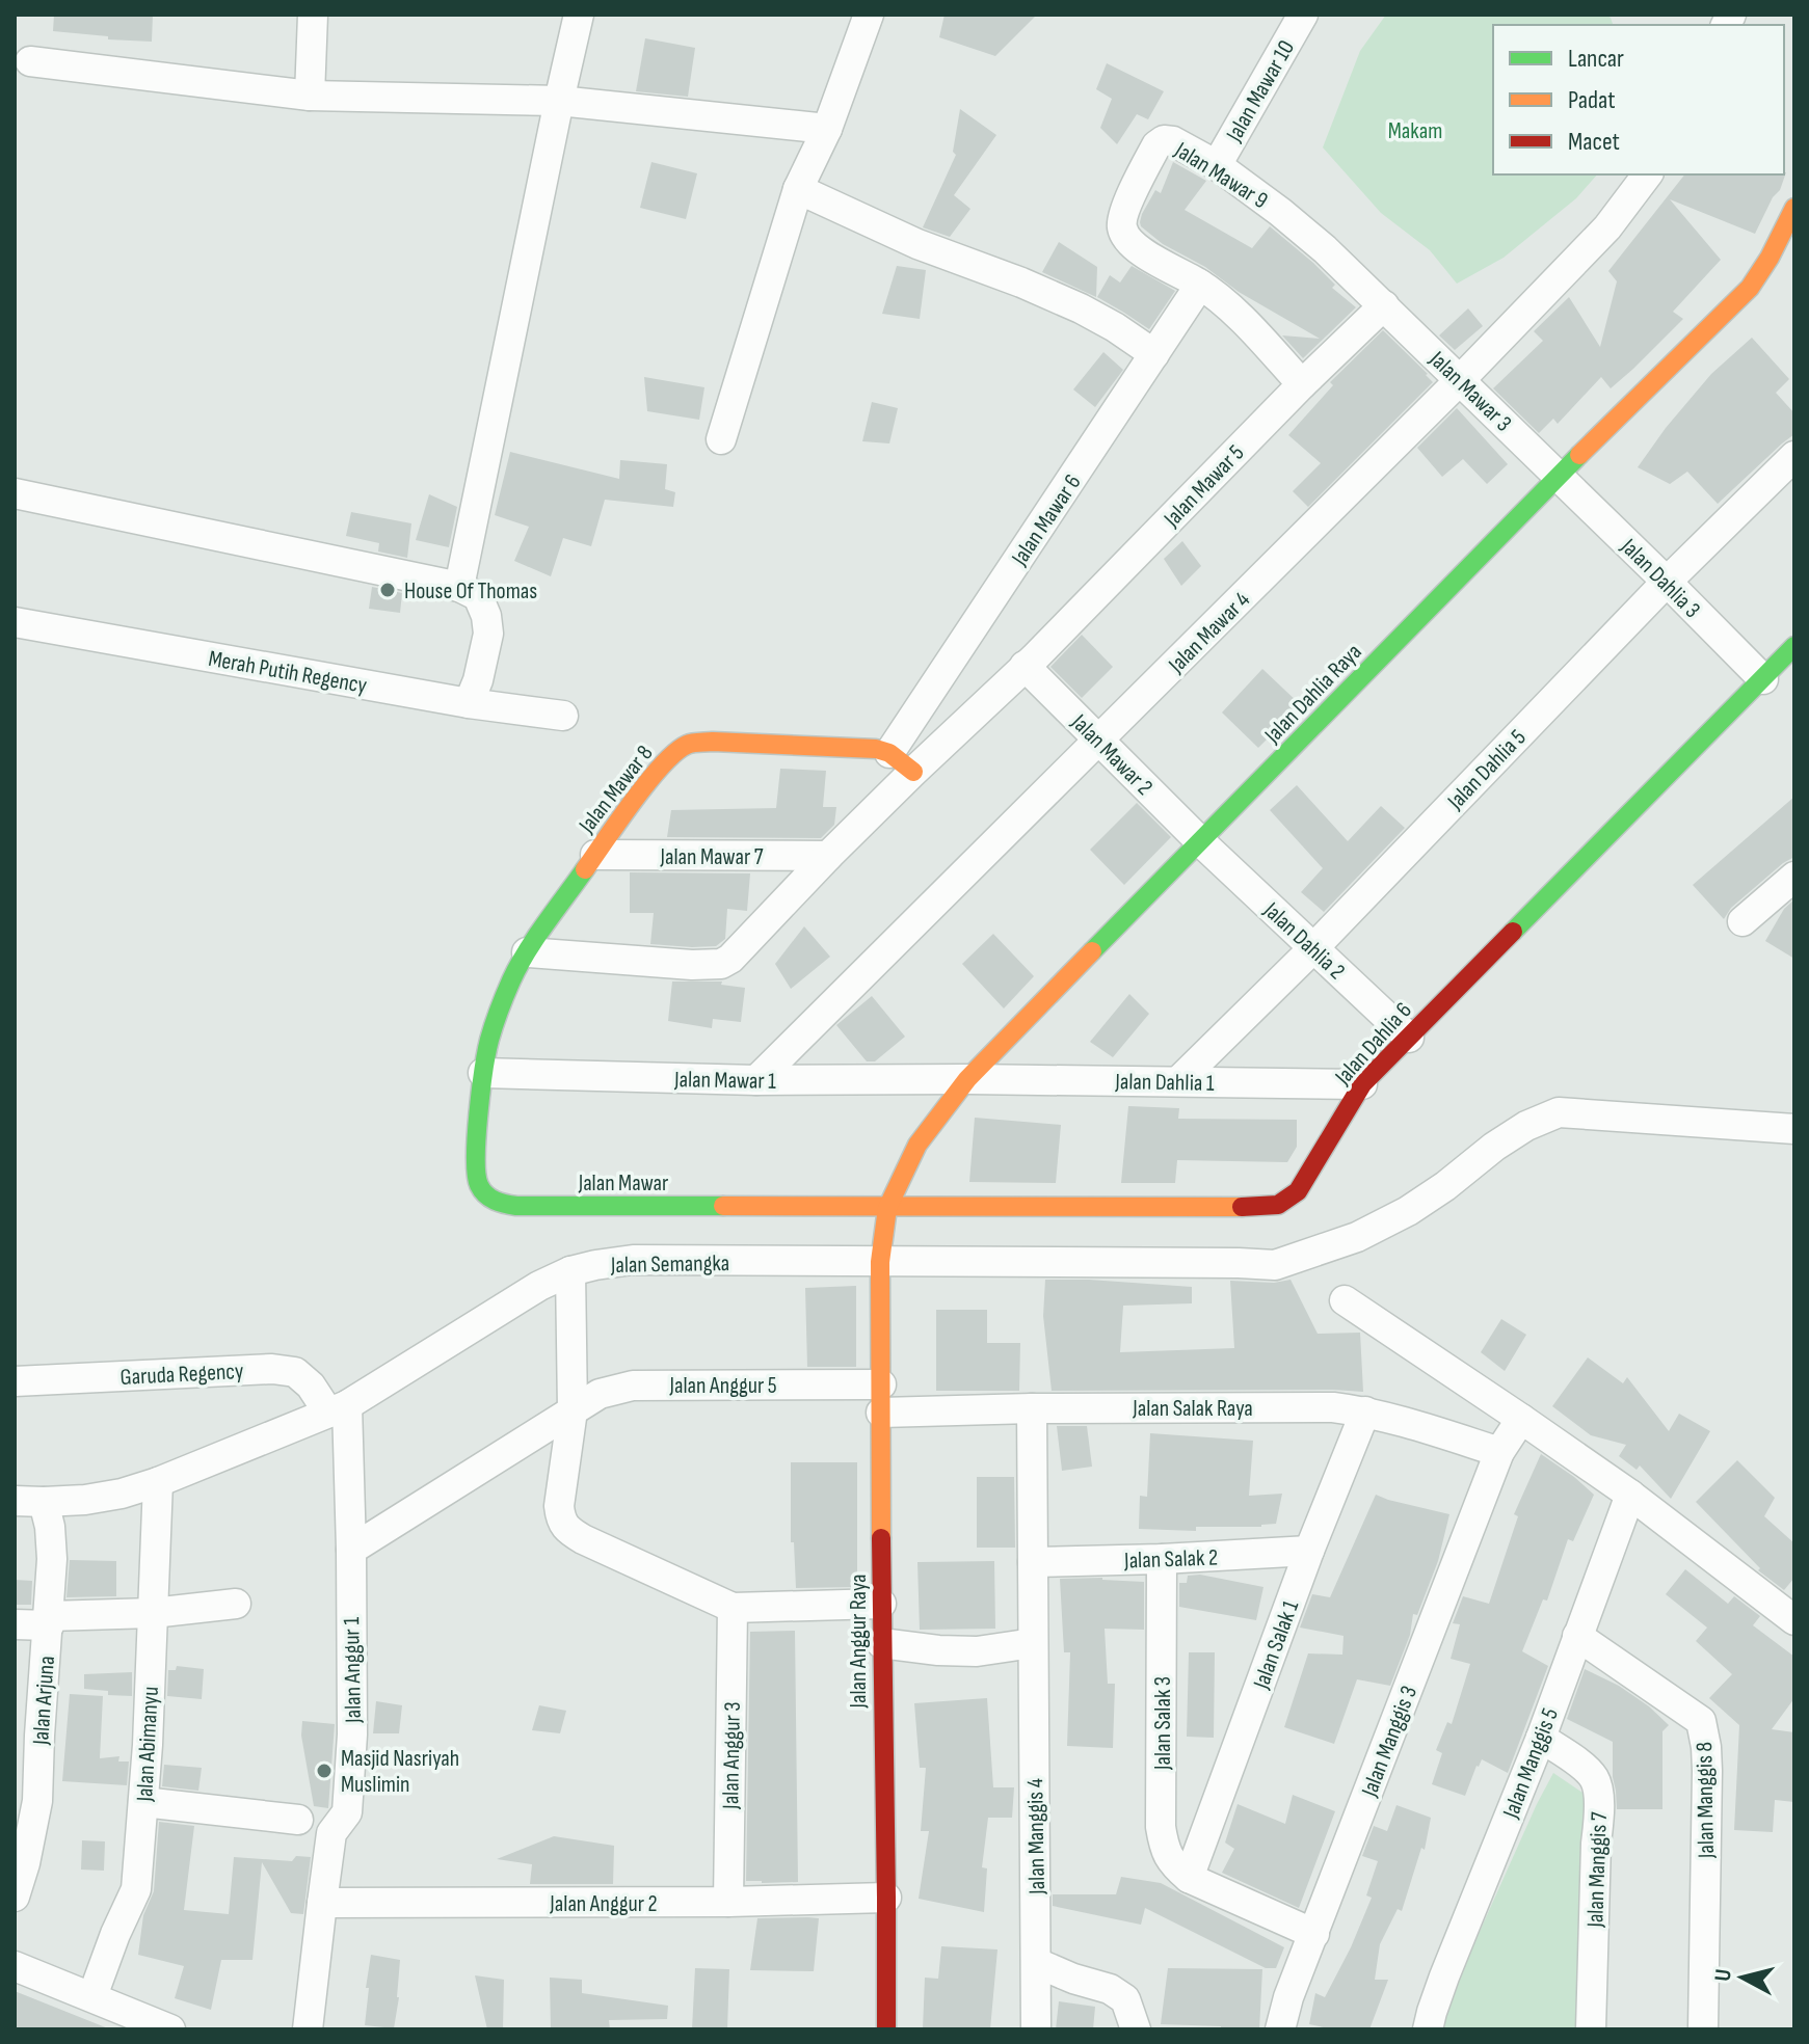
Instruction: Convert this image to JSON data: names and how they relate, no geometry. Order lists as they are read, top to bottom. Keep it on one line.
{"streets":{"street":["Jalan Mawar 10","Jalan Mawar 9","Jalan Mawar 3","Jalan Mawar 5","Jalan Mawar 6","Jalan Dahlia 3","Jalan Mawar 4","Merah Putih Regency","Jalan Dahlia Raya","Jalan Mawar 2","Jalan Dahlia 5","Jalan Mawar 8","Jalan Mawar 7","Jalan Dahlia 2","Jalan Dahlia 6","Jalan Mawar 1","Jalan Dahlia 1","Jalan Mawar","Jalan Semangka","Garuda Regency","Jalan Anggur 5","Jalan Salak Raya","Jalan Salak 2","Jalan Anggur Raya","Jalan Salak 1","Jalan Anggur 1","Jalan Arjuna","Jalan Salak 3","Jalan Manggis 3","Jalan Abimanyu","Jalan Anggur 3","Jalan Manggis 5","Jalan Manggis 8","Jalan Manggis 4","Jalan Manggis 7","Jalan Anggur 2"]},"crossings":[["Jalan Mawar 10","Jalan Mawar 9"],["Jalan Mawar 9","Jalan Mawar 3"],["Jalan Mawar 9","Jalan Mawar 5"],["Jalan Mawar 9","Jalan Mawar 6"],["Jalan Mawar 3","Jalan Mawar 5"],["Jalan Mawar 3","Jalan Dahlia 3"],["Jalan Mawar 3","Jalan Mawar 4"],["Jalan Mawar 3","Jalan Dahlia Raya"],["Jalan Mawar 5","Jalan Mawar 2"],["Jalan Mawar 5","Jalan Mawar 8"],["Jalan Mawar 5","Jalan Mawar 7"],["Jalan Mawar 6","Jalan Mawar 8"],["Jalan Dahlia 3","Jalan Dahlia Raya"],["Jalan Dahlia 3","Jalan Dahlia 5"],["Jalan Dahlia 3","Jalan Dahlia 6"],["Jalan Mawar 4","Jalan Mawar 2"],["Jalan Mawar 4","Jalan Mawar 1"],["Jalan Dahlia Raya","Jalan Mawar 2"],["Jalan Dahlia Raya","Jalan Dahlia 2"],["Jalan Dahlia Raya","Jalan Dahlia 6"],["Jalan Dahlia Raya","Jalan Mawar 1"],["Jalan Dahlia Raya","Jalan Dahlia 1"],["Jalan Dahlia Raya","Jalan Mawar"],["Jalan Dahlia Raya","Jalan Semangka"],["Jalan Dahlia Raya","Jalan Anggur Raya"],["Jalan Mawar 2","Jalan Dahlia 2"],["Jalan Dahlia 5","Jalan Dahlia 2"],["Jalan Dahlia 5","Jalan Dahlia 1"],["Jalan Mawar 8","Jalan Mawar 7"],["Jalan Mawar 8","Jalan Mawar 1"],["Jalan Mawar 8","Jalan Mawar"],["Jalan Dahlia 2","Jalan Dahlia 6"],["Jalan Dahlia 6","Jalan Dahlia 1"],["Jalan Dahlia 6","Jalan Mawar"],["Jalan Mawar 1","Jalan Dahlia 1"],["Jalan Mawar 1","Jalan Mawar"],["Jalan Semangka","Garuda Regency"],["Jalan Semangka","Jalan Anggur Raya"],["Jalan Semangka","Jalan Anggur 1"],["Jalan Semangka","Jalan Arjuna"],["Jalan Semangka","Jalan Abimanyu"],["Garuda Regency","Jalan Anggur 1"],["Jalan Anggur 5","Jalan Salak Raya"],["Jalan Anggur 5","Jalan Anggur Raya"],["Jalan Anggur 5","Jalan Anggur 1"],["Jalan Salak Raya","Jalan Anggur Raya"],["Jalan Salak Raya","Jalan Salak 1"],["Jalan Salak Raya","Jalan Manggis 3"],["Jalan Salak Raya","Jalan Manggis 4"],["Jalan Salak 2","Jalan Salak 1"],["Jalan Salak 2","Jalan Salak 3"],["Jalan Salak 2","Jalan Manggis 4"],["Jalan Anggur Raya","Jalan Anggur 2"],["Jalan Salak 1","Jalan Salak 3"],["Jalan Anggur 1","Jalan Anggur 2"],["Jalan Anggur 3","Jalan Anggur 2"],["Jalan Manggis 5","Jalan Manggis 8"],["Jalan Manggis 5","Jalan Manggis 7"]],"parks":["Makam"],"places":["House Of Thomas","Masjid Nasriyah Muslimin"],"legend":["Lancar","Padat","Macet"],"north":"left"}
